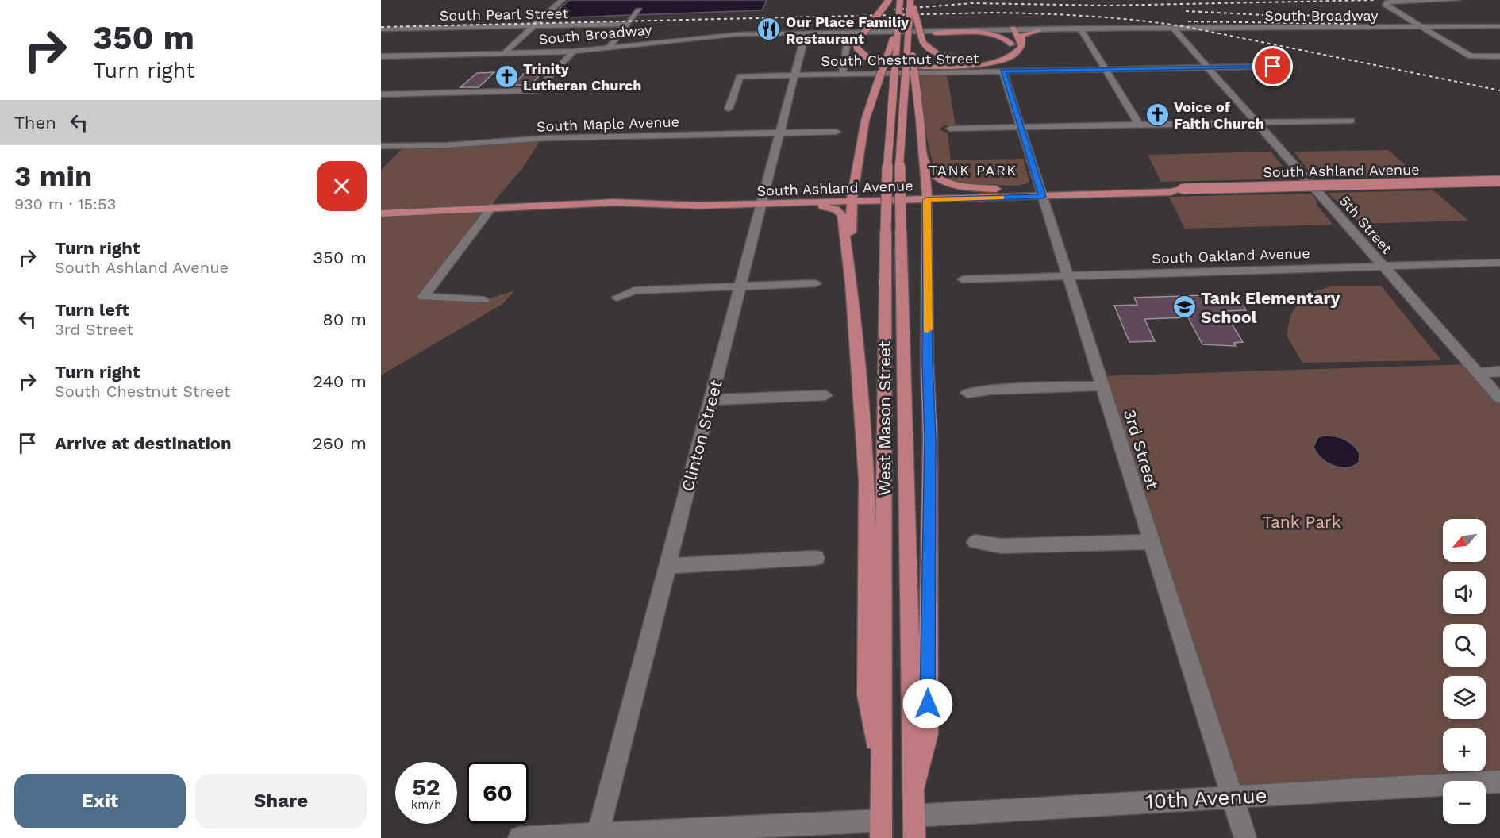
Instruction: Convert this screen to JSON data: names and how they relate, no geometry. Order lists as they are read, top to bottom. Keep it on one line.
{"streets":{"main road":["South Ashland Avenue","West Mason Street"],"street":["South Pearl Street","South Broadway","South Chestnut Street","South Maple Avenue","5th Street","South Oakland Avenue","Clinton Street","3rd Street","10th Avenue"]},"crossings":[["South Broadway","5th Street"],["South Broadway","Clinton Street"],["South Chestnut Street","5th Street"],["South Chestnut Street","Clinton Street"],["South Chestnut Street","3rd Street"],["South Maple Avenue","Clinton Street"],["South Ashland Avenue","Clinton Street"],["South Ashland Avenue","3rd Street"],["5th Street","South Oakland Avenue"],["South Oakland Avenue","3rd Street"],["West Mason Street","10th Avenue"],["3rd Street","10th Avenue"]],"districts":["TANK PARK"],"parks":["Tank Park"],"places":{"restaurant":["Our Place Familiy Restaurant"],"church":["Trinity Lutheran Church","Voice of Faith Church"],"school or university":["Tank Elementary School"]},"north":"bottom left","page":{"turn":["350 m","Turn right"],"then":"Then","heading":["3 min","930 m · 15:53"],"list":[{"name":"Turn right","note":"South Ashland Avenue","value":"350 m"},{"name":"Turn left","note":"3rd Street","value":"80 m"},{"name":"Turn right","note":"South Chestnut Street","value":"240 m"},{"name":"Arrive at destination","value":"260 m"}],"map_buttons":["+","−"],"speed":"52 km/h","limit":"60","buttons":["Exit","Share"]}}
